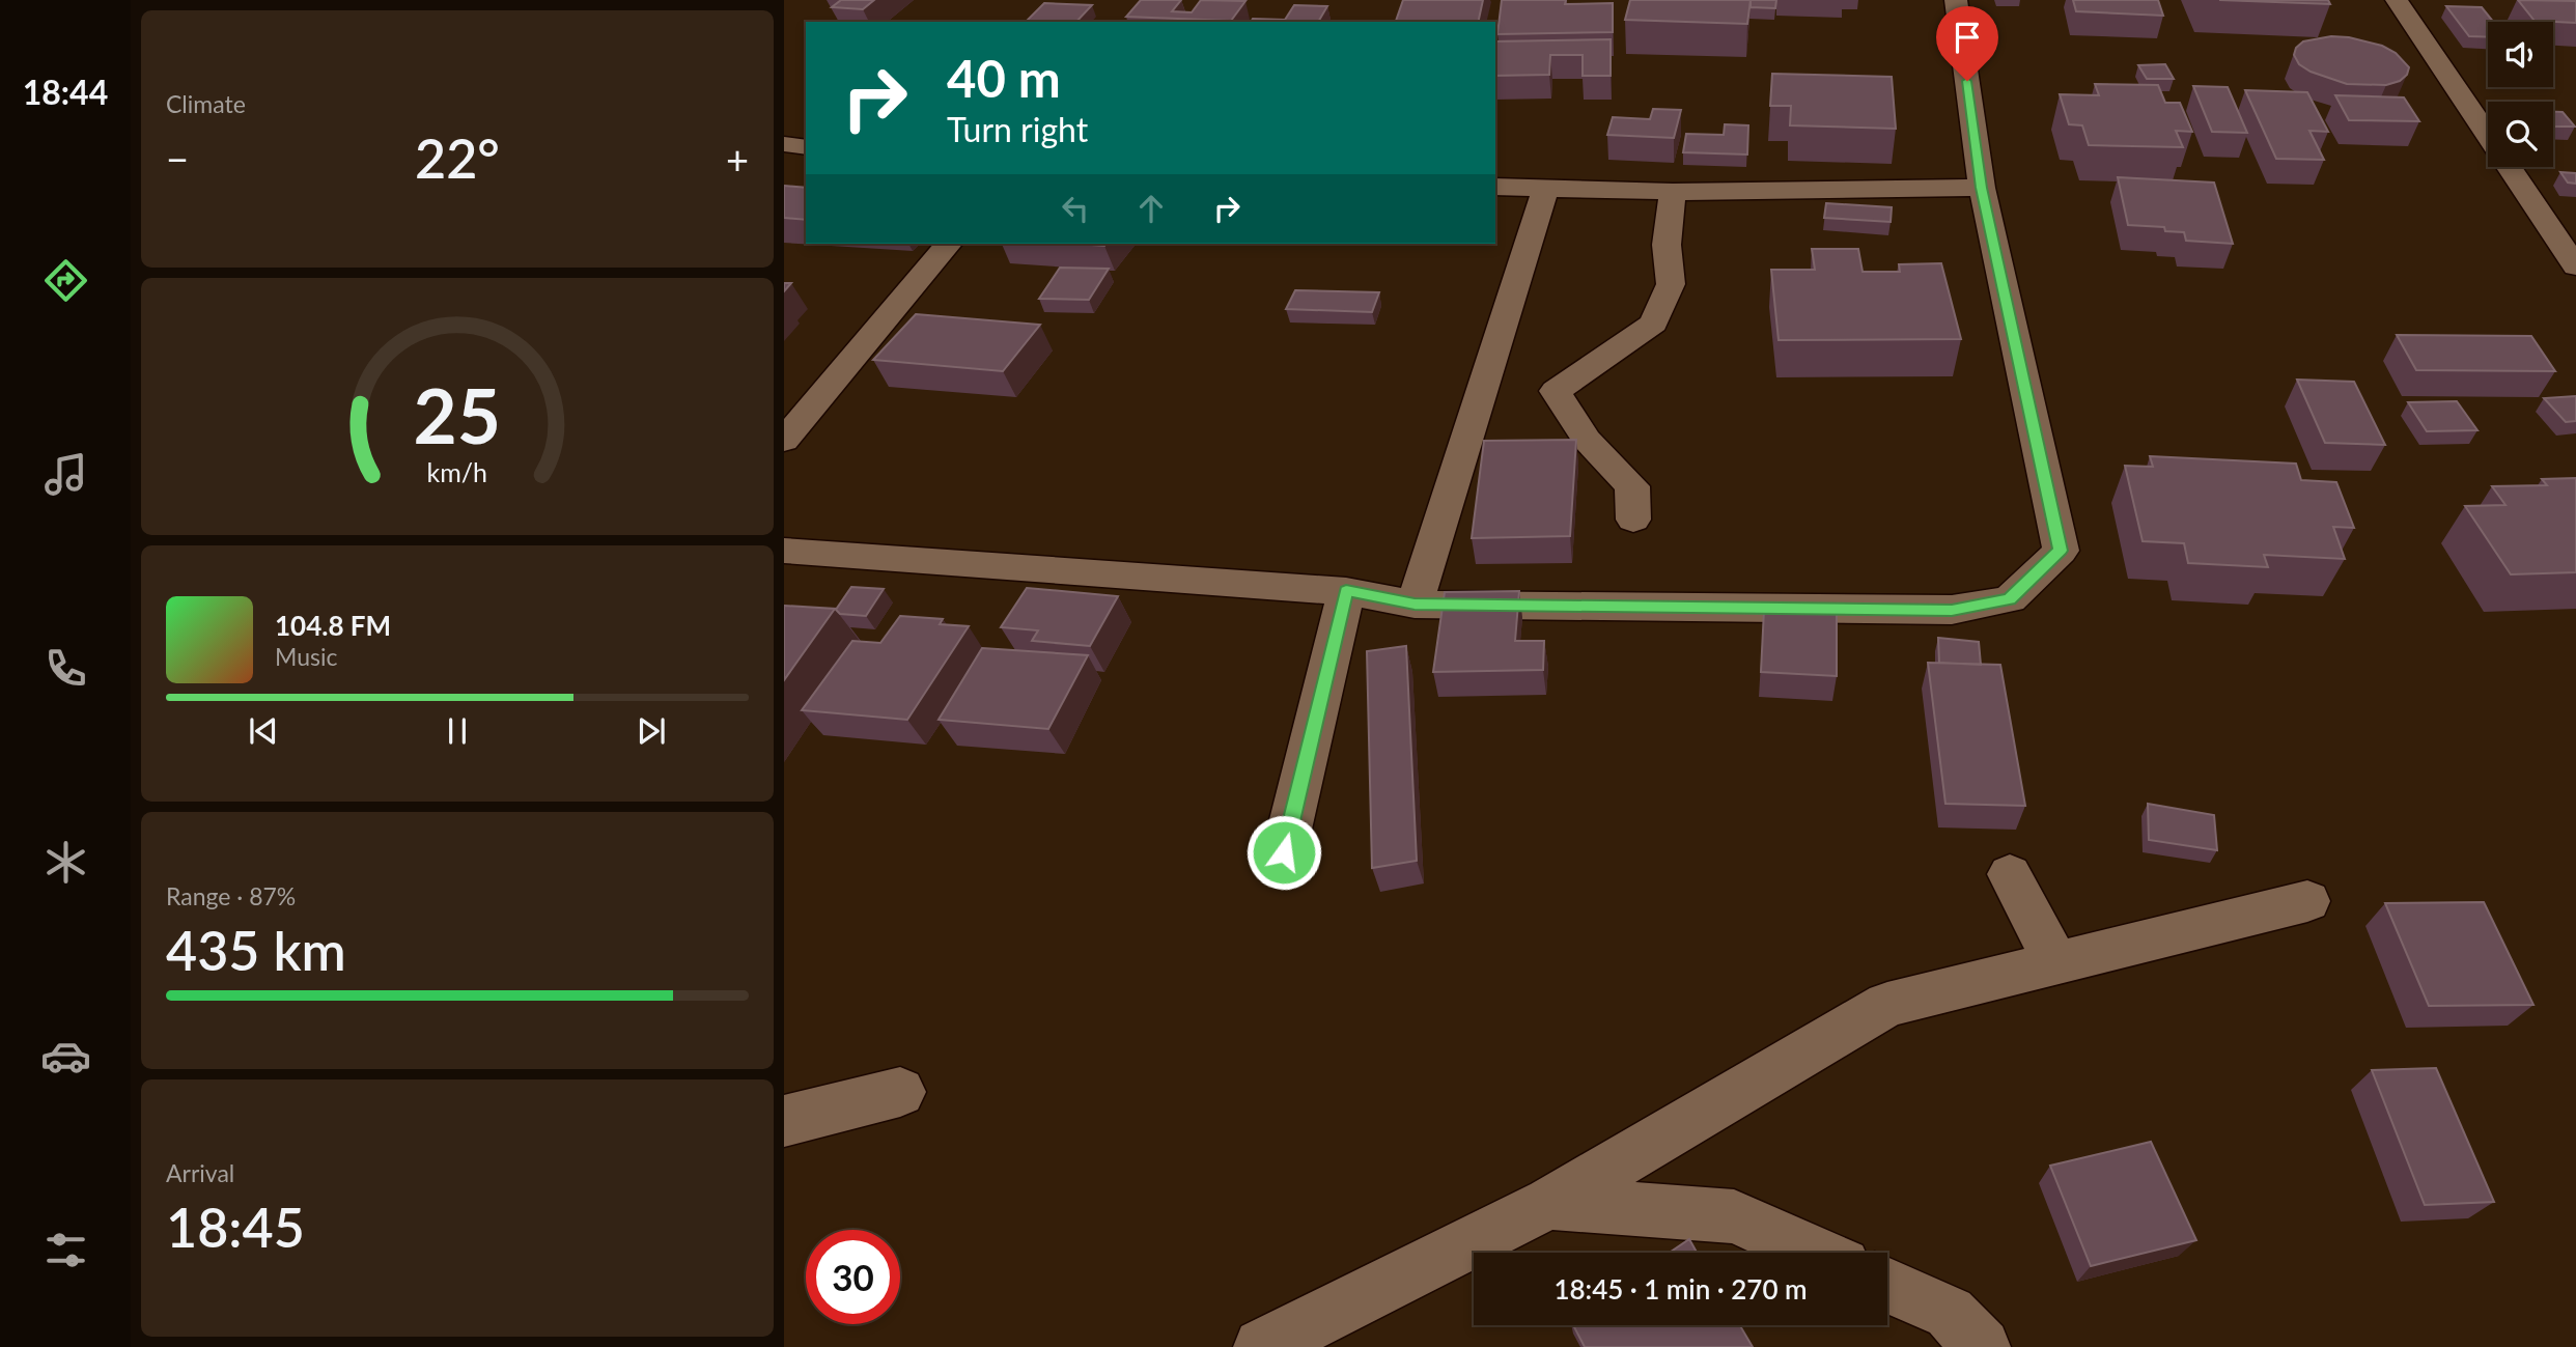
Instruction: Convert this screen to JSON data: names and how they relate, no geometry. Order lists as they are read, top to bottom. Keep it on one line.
{"page":{"tabs":"18:44","tile":["Climate",["Range · 87%","435 km"],["Arrival","18:45"]],"turn":["40 m","Turn right"],"heat":["−","22°","+"],"song":["104.8 FM","Music"],"limit":"30","trip":"18:45 · 1 min · 270 m","gauge":["25","km/h"]}}
